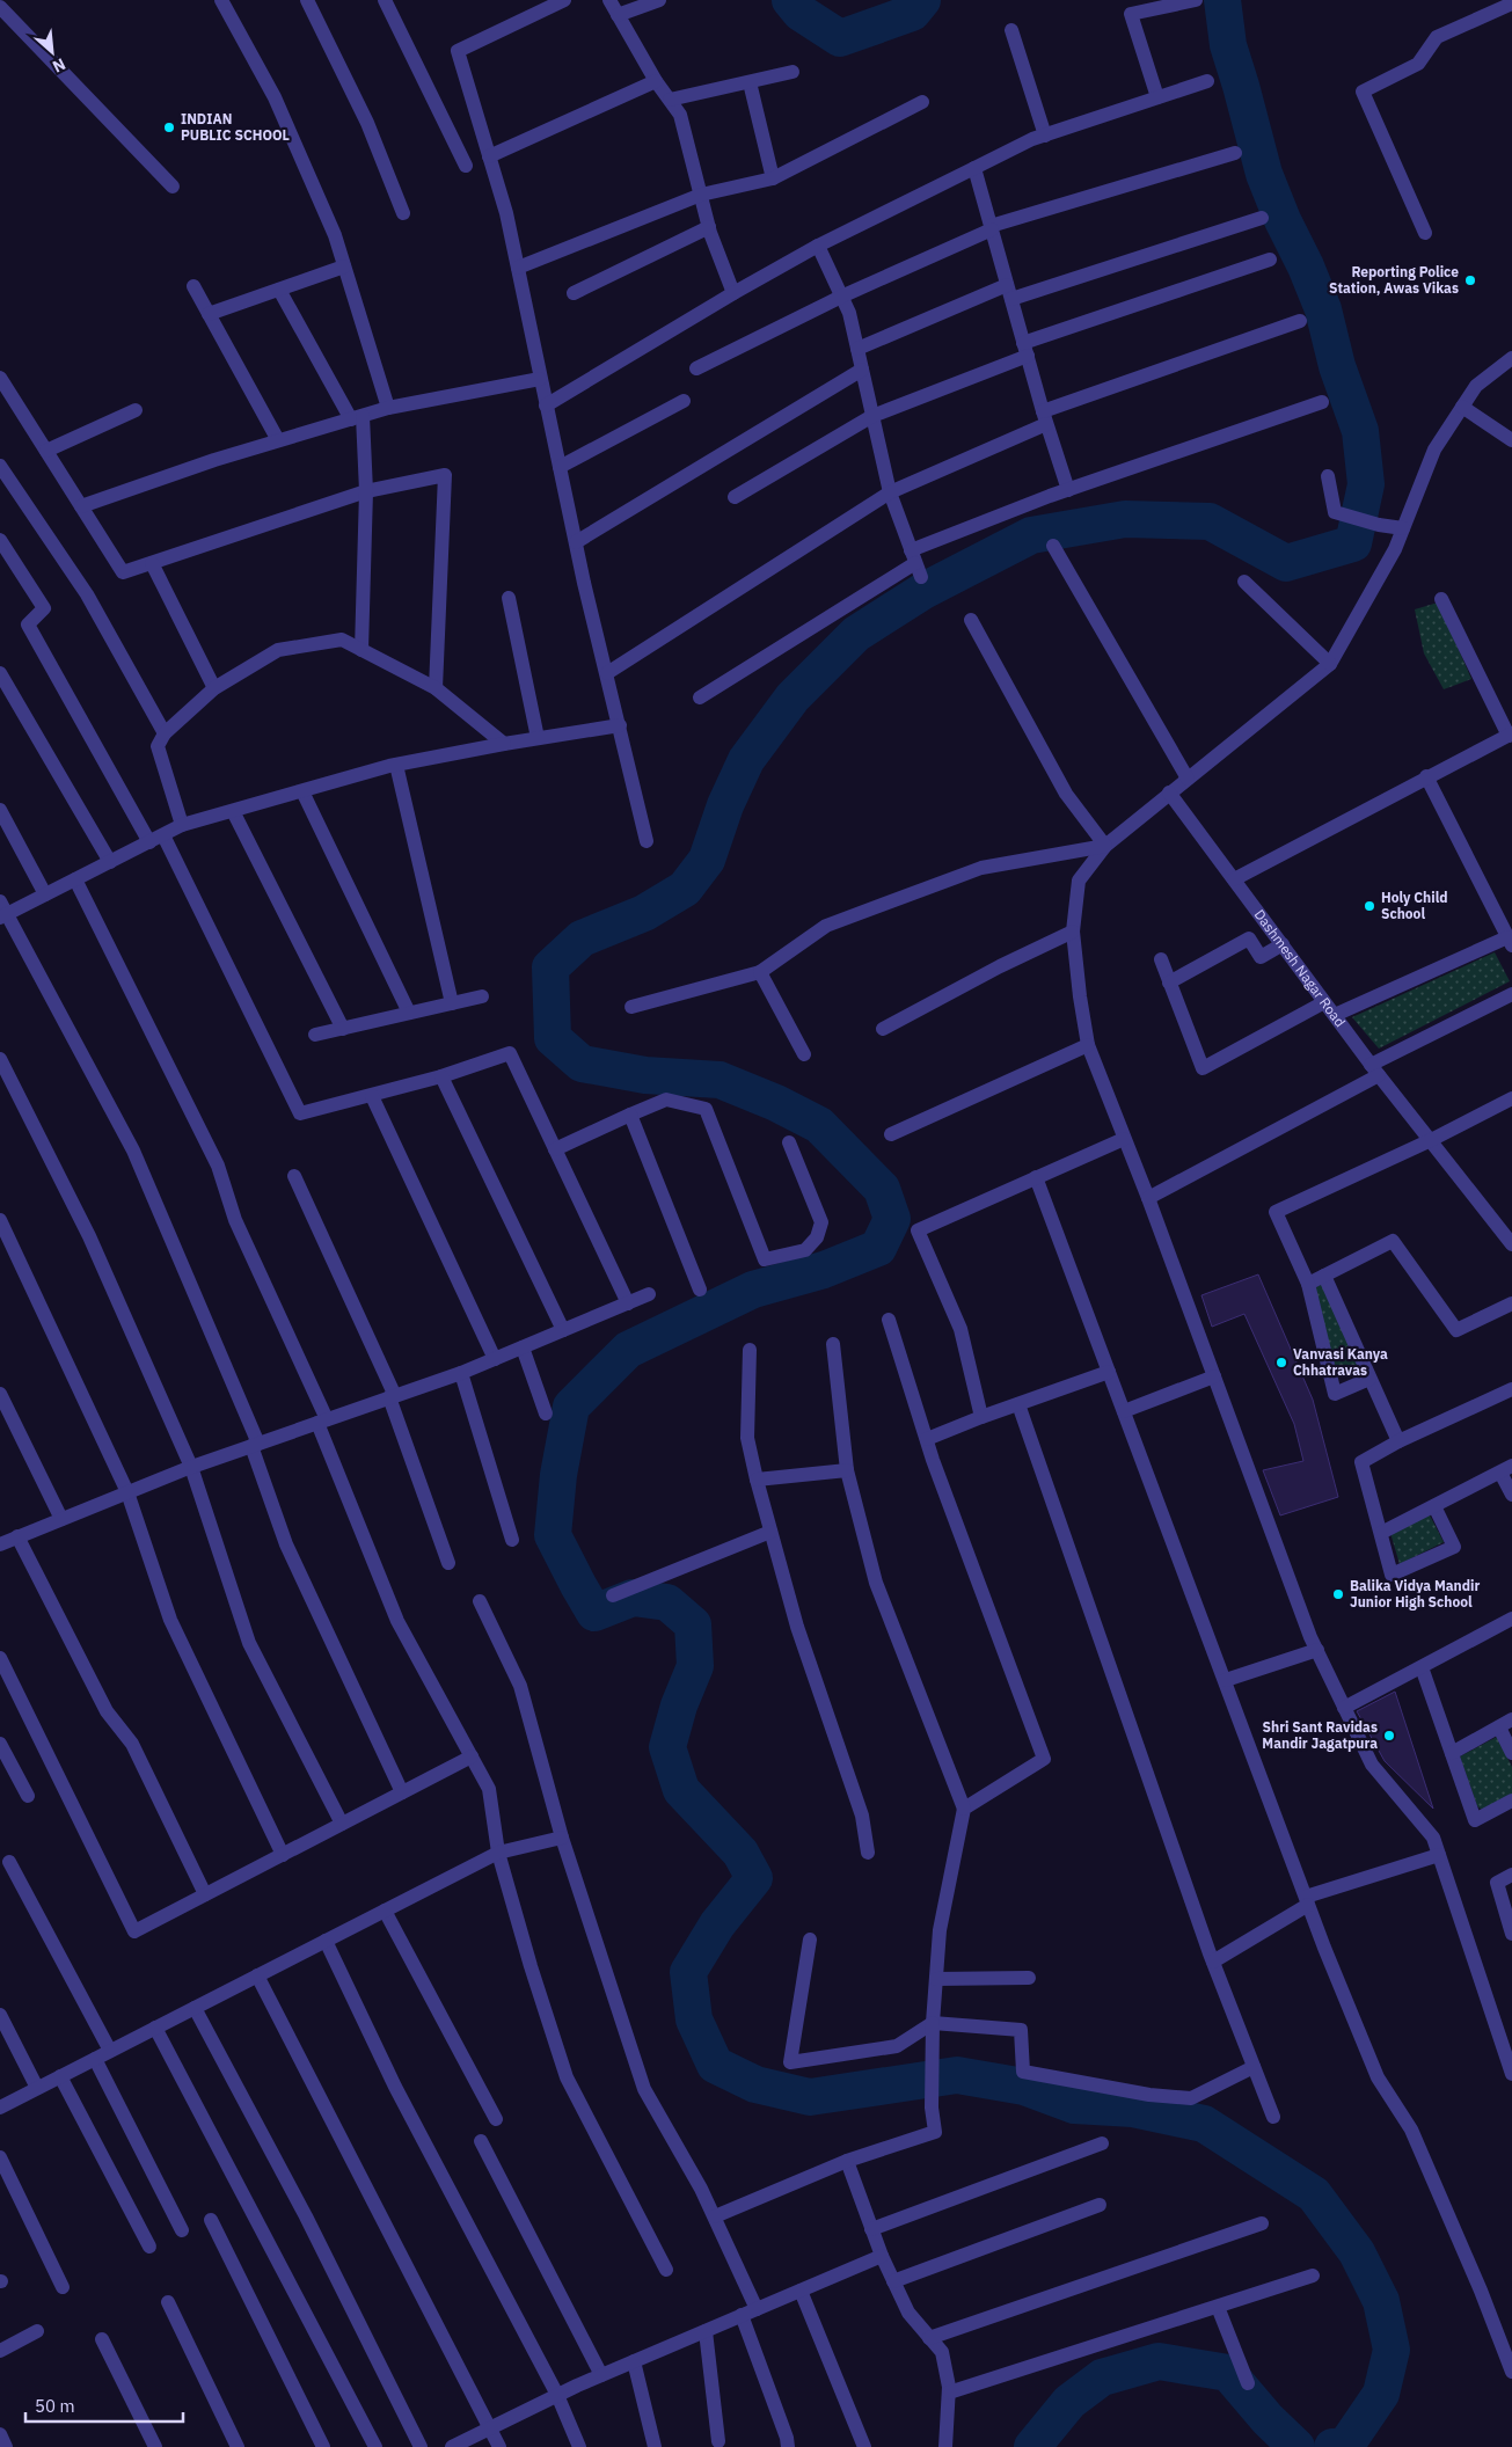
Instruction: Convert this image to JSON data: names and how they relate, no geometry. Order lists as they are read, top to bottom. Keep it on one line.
{"streets":{"street":["Dashmesh Nagar Road"]},"places":["INDIAN PUBLIC SCHOOL","Reporting Police Station, Awas Vikas","Holy Child School","Vanvasi Kanya Chhatravas","Balika Vidya Mandir Junior High School","Shri Sant Ravidas Mandir Jagatpura"],"scale_bar":"50 m","north":"bottom right"}
